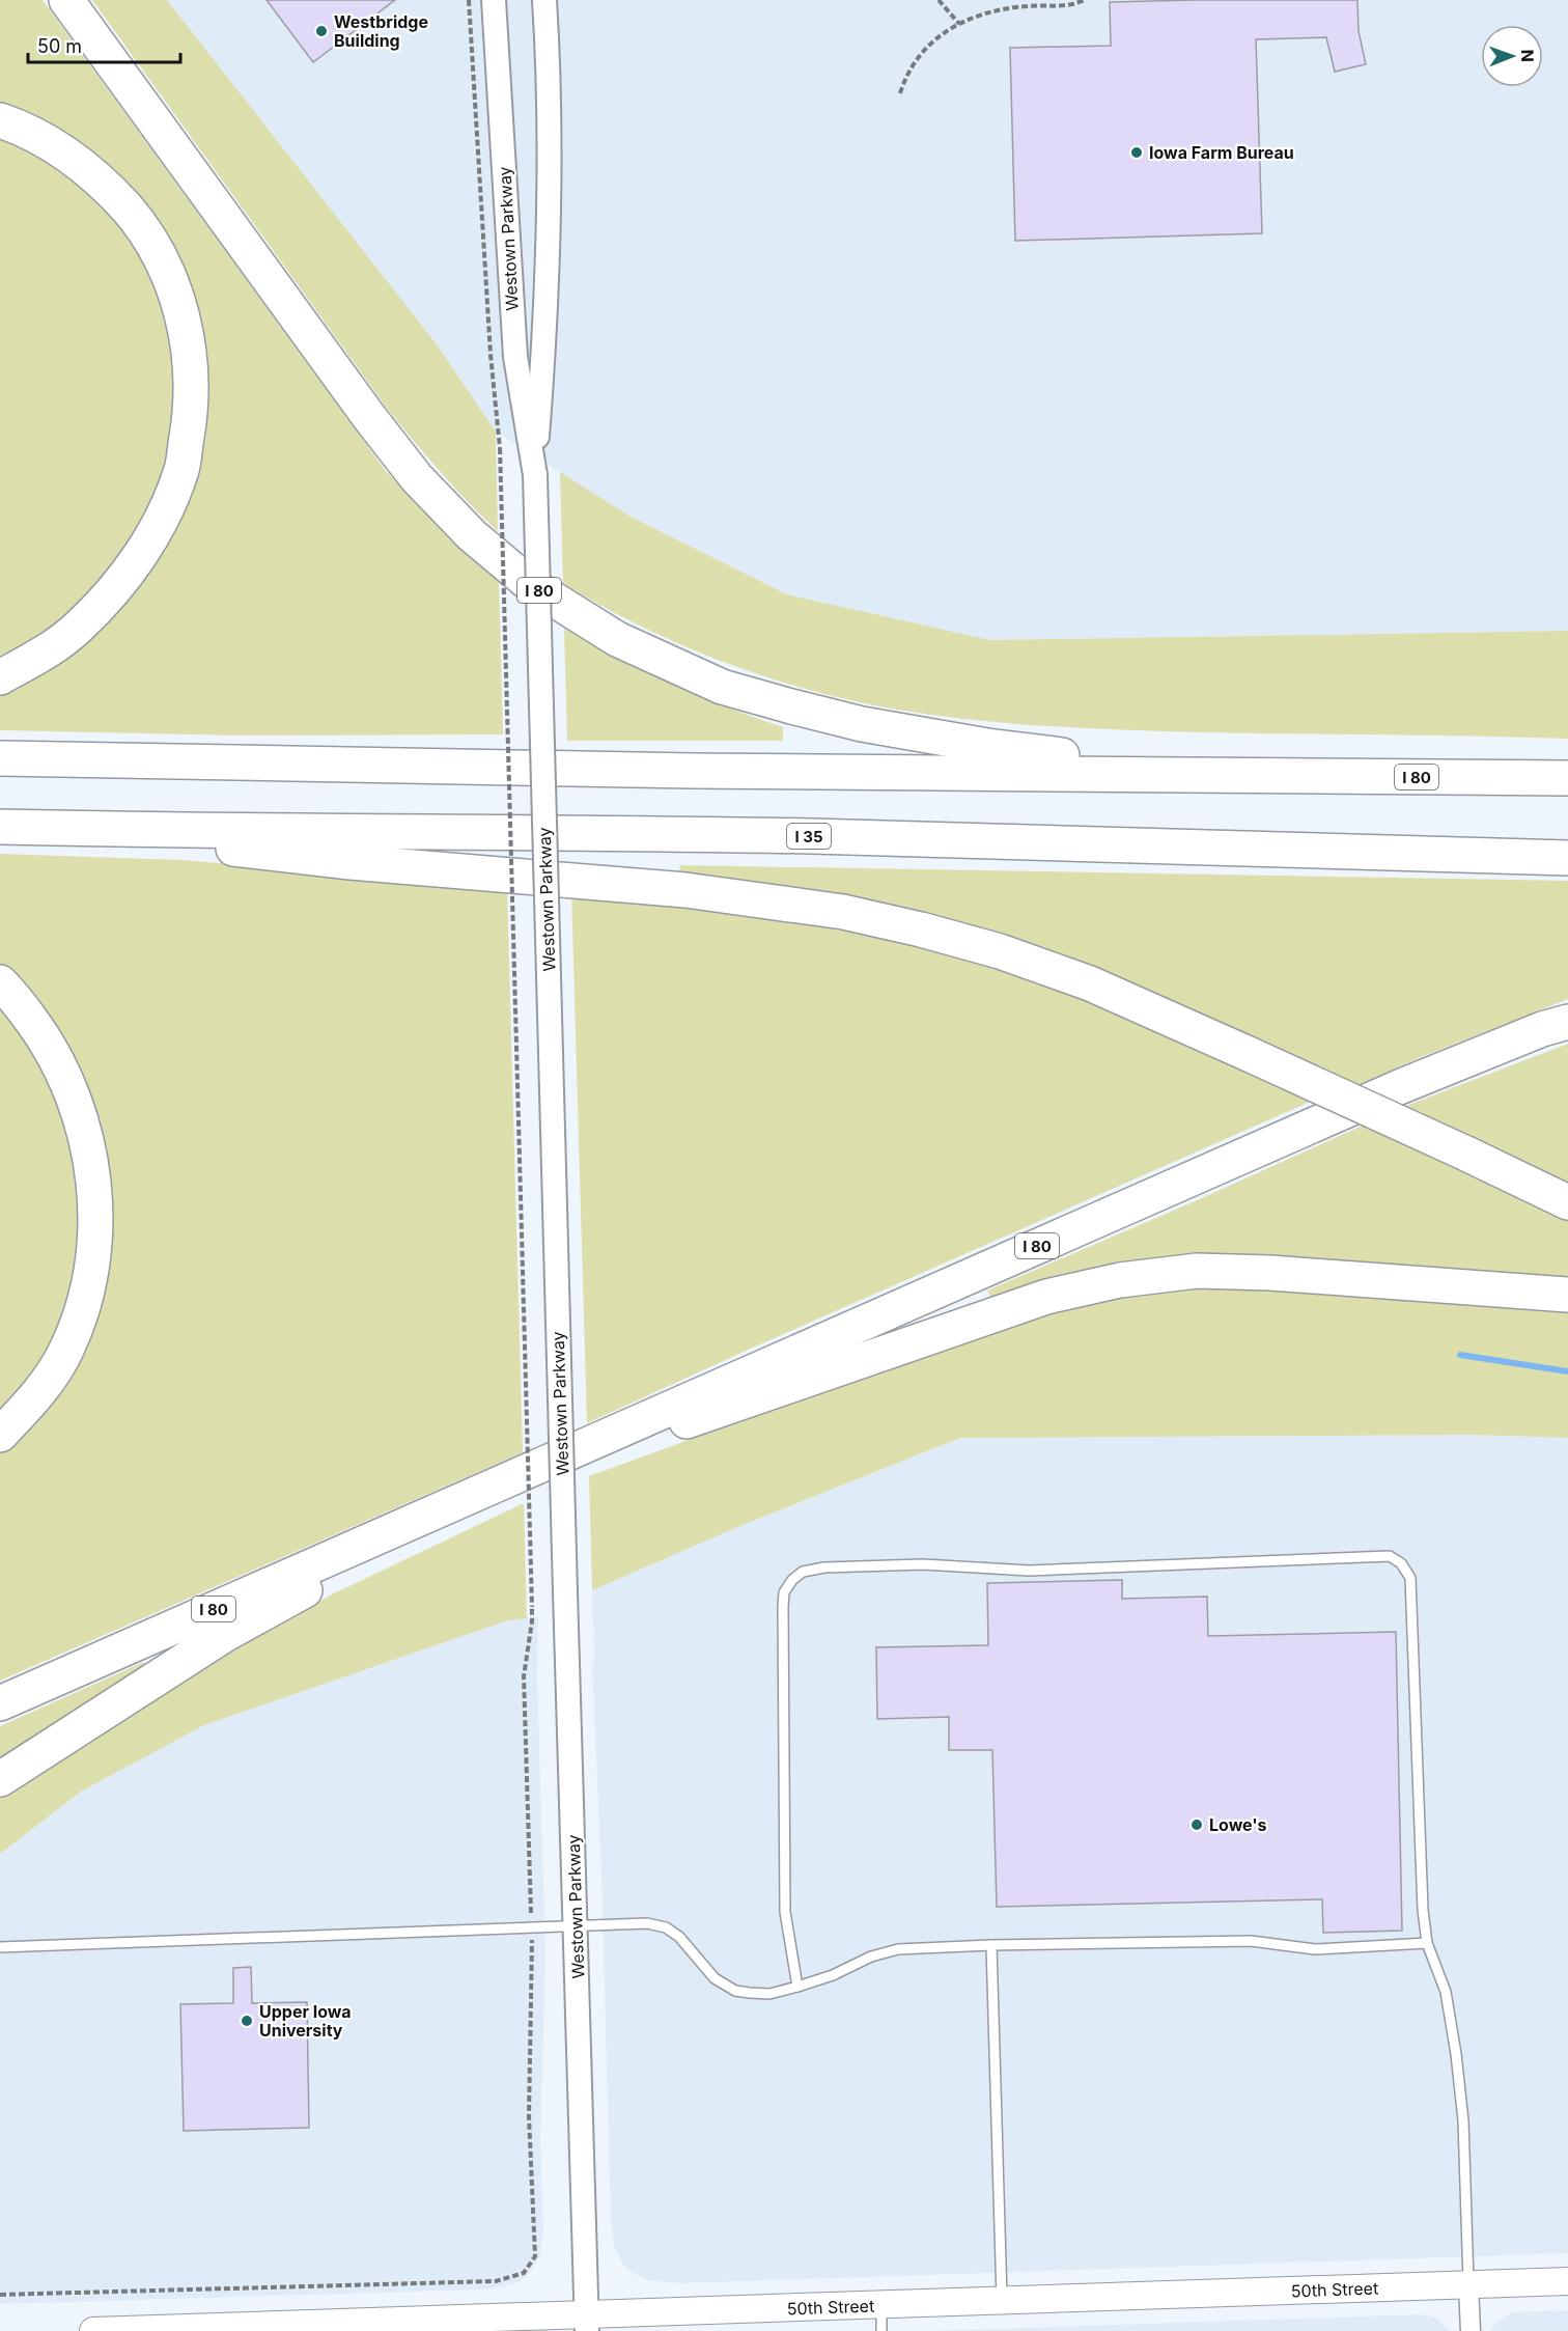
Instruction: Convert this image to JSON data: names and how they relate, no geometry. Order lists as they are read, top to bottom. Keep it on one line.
{"streets":{"highway":["I 80","I 35"],"main road":["50th Street"],"street":["Westown Parkway"]},"crossings":[["Westown Parkway","50th Street"]],"places":["Westbridge Building","Iowa Farm Bureau","Lowe's","Upper Iowa University"],"scale_bar":"50 m","north":"right"}
